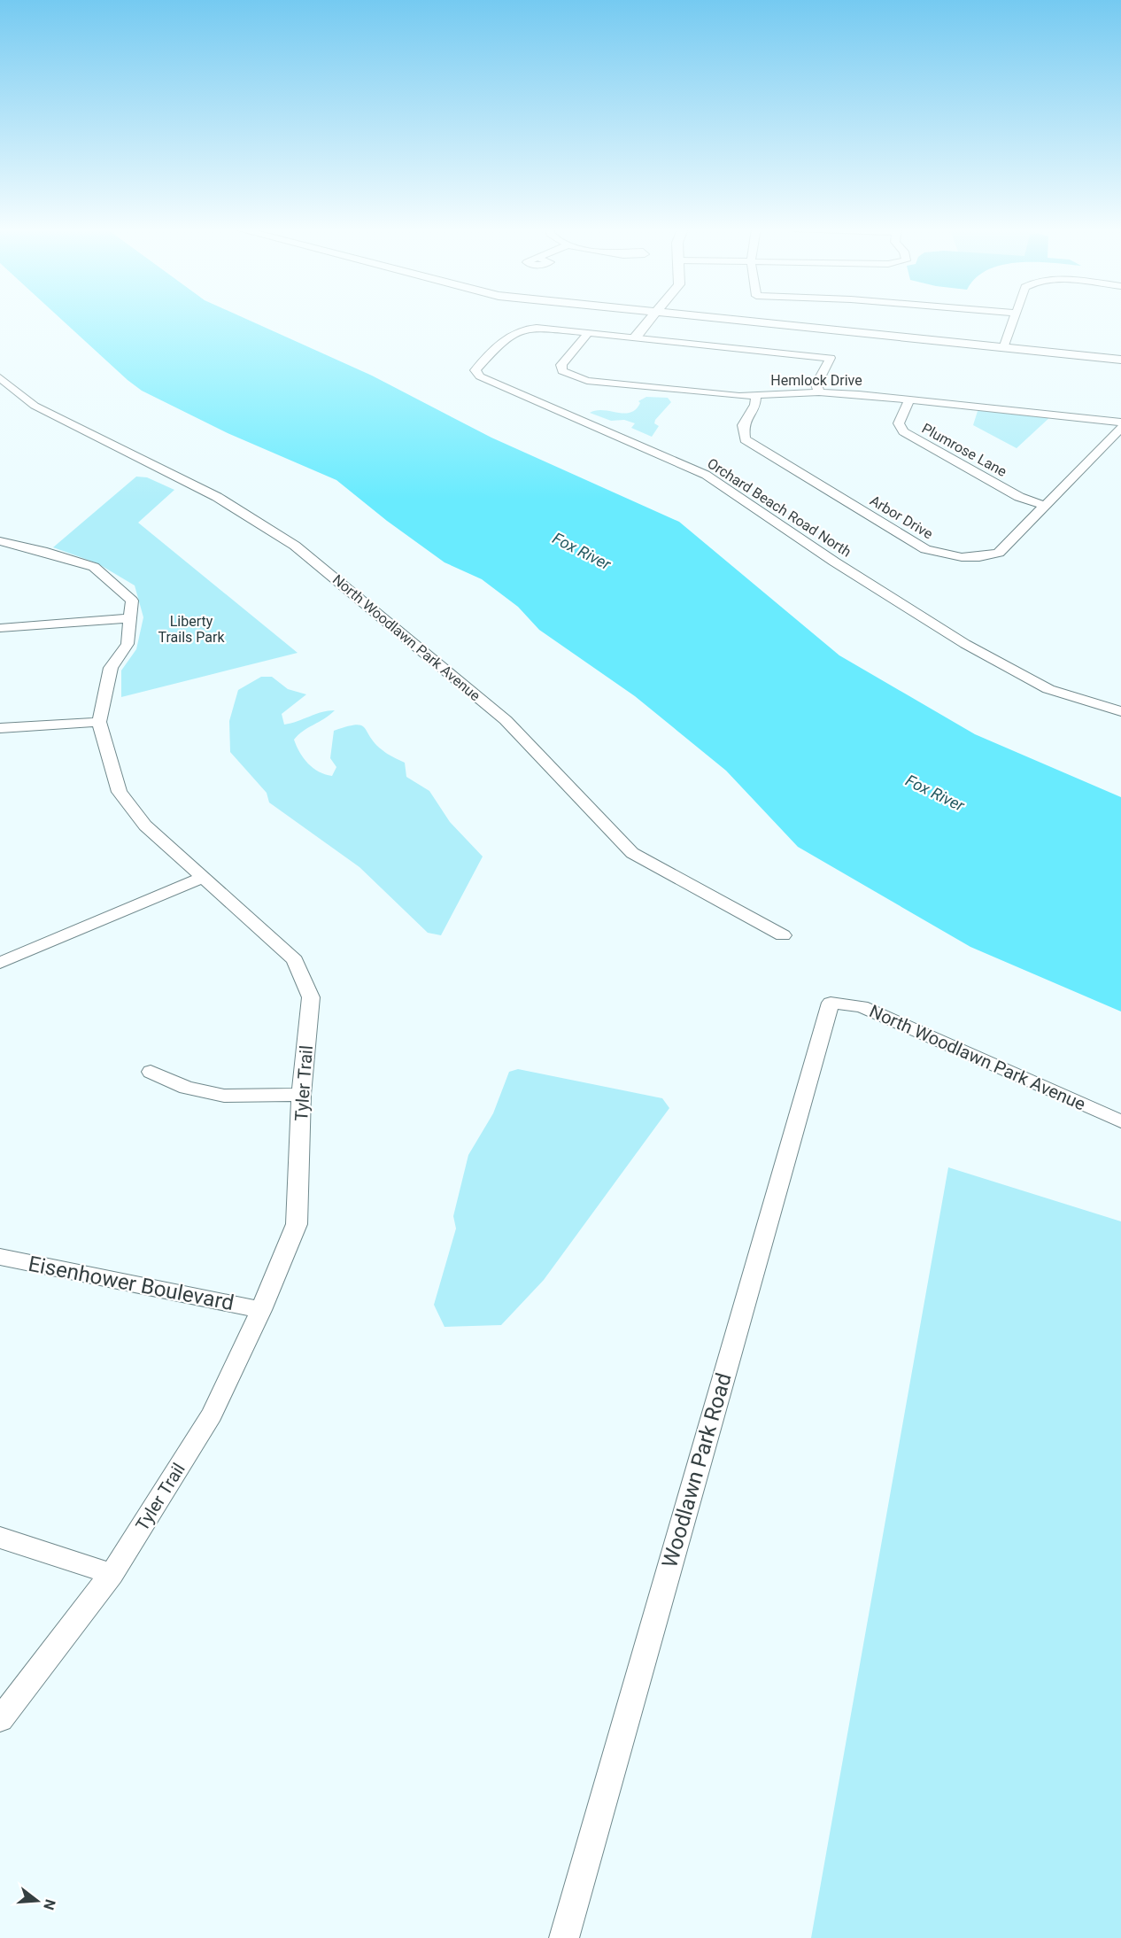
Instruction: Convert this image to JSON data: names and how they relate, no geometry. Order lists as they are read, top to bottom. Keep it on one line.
{"streets":{"street":["Hemlock Drive","Plumrose Lane","Orchard Beach Road North","Arbor Drive","North Woodlawn Park Avenue","Tyler Trail","Eisenhower Boulevard","Woodlawn Park Road"]},"crossings":[["Hemlock Drive","Plumrose Lane"],["Hemlock Drive","Orchard Beach Road North"],["Hemlock Drive","Arbor Drive"],["Plumrose Lane","Arbor Drive"],["North Woodlawn Park Avenue","Woodlawn Park Road"],["Tyler Trail","Eisenhower Boulevard"]],"water":["Fox River"],"parks":["Liberty Trails Park"],"north":"right"}
